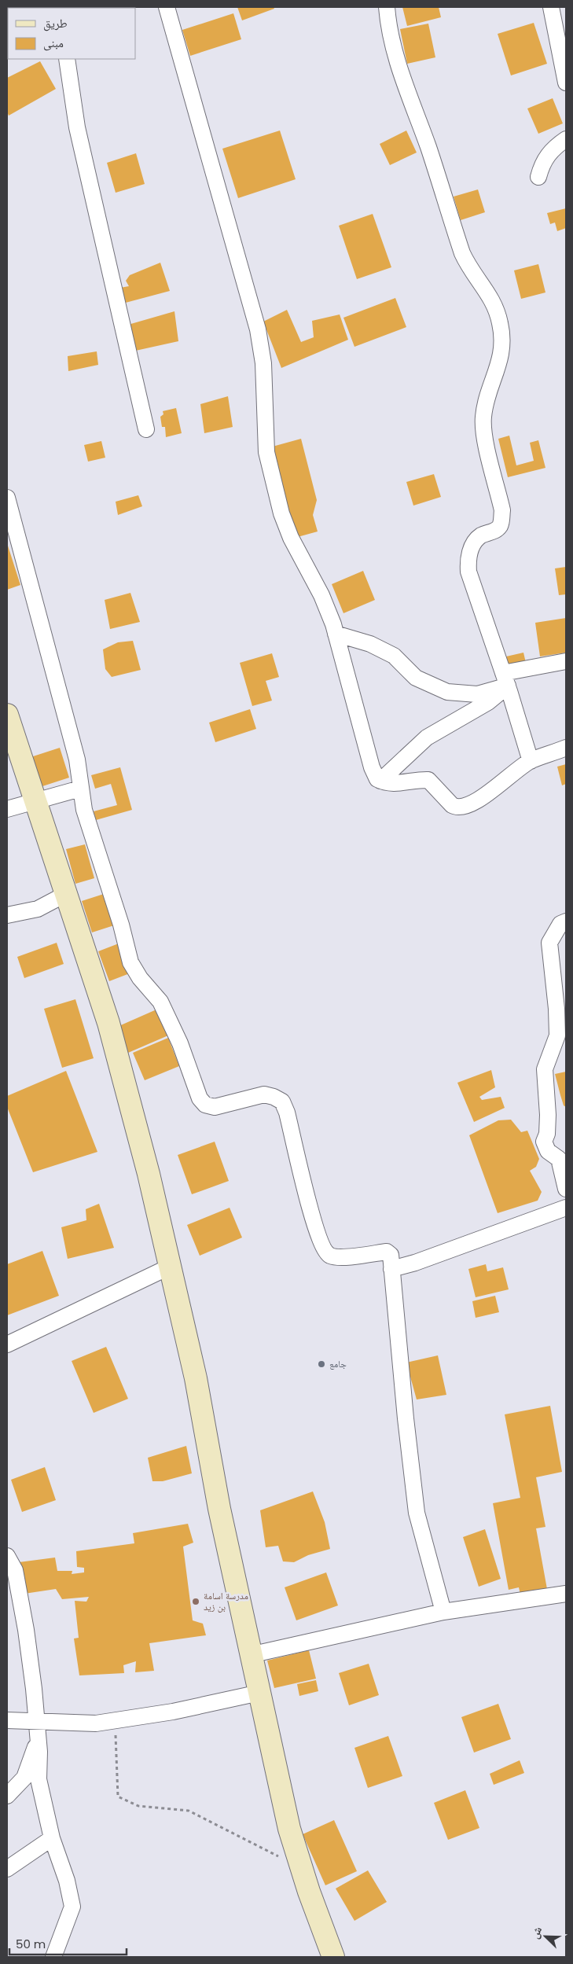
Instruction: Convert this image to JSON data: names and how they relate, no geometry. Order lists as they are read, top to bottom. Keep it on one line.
{"places":["جامع","مدرسة اسامة بن زيد"],"legend":["طريق","مبنى"],"scale_bar":"50 m","north":"top left"}
